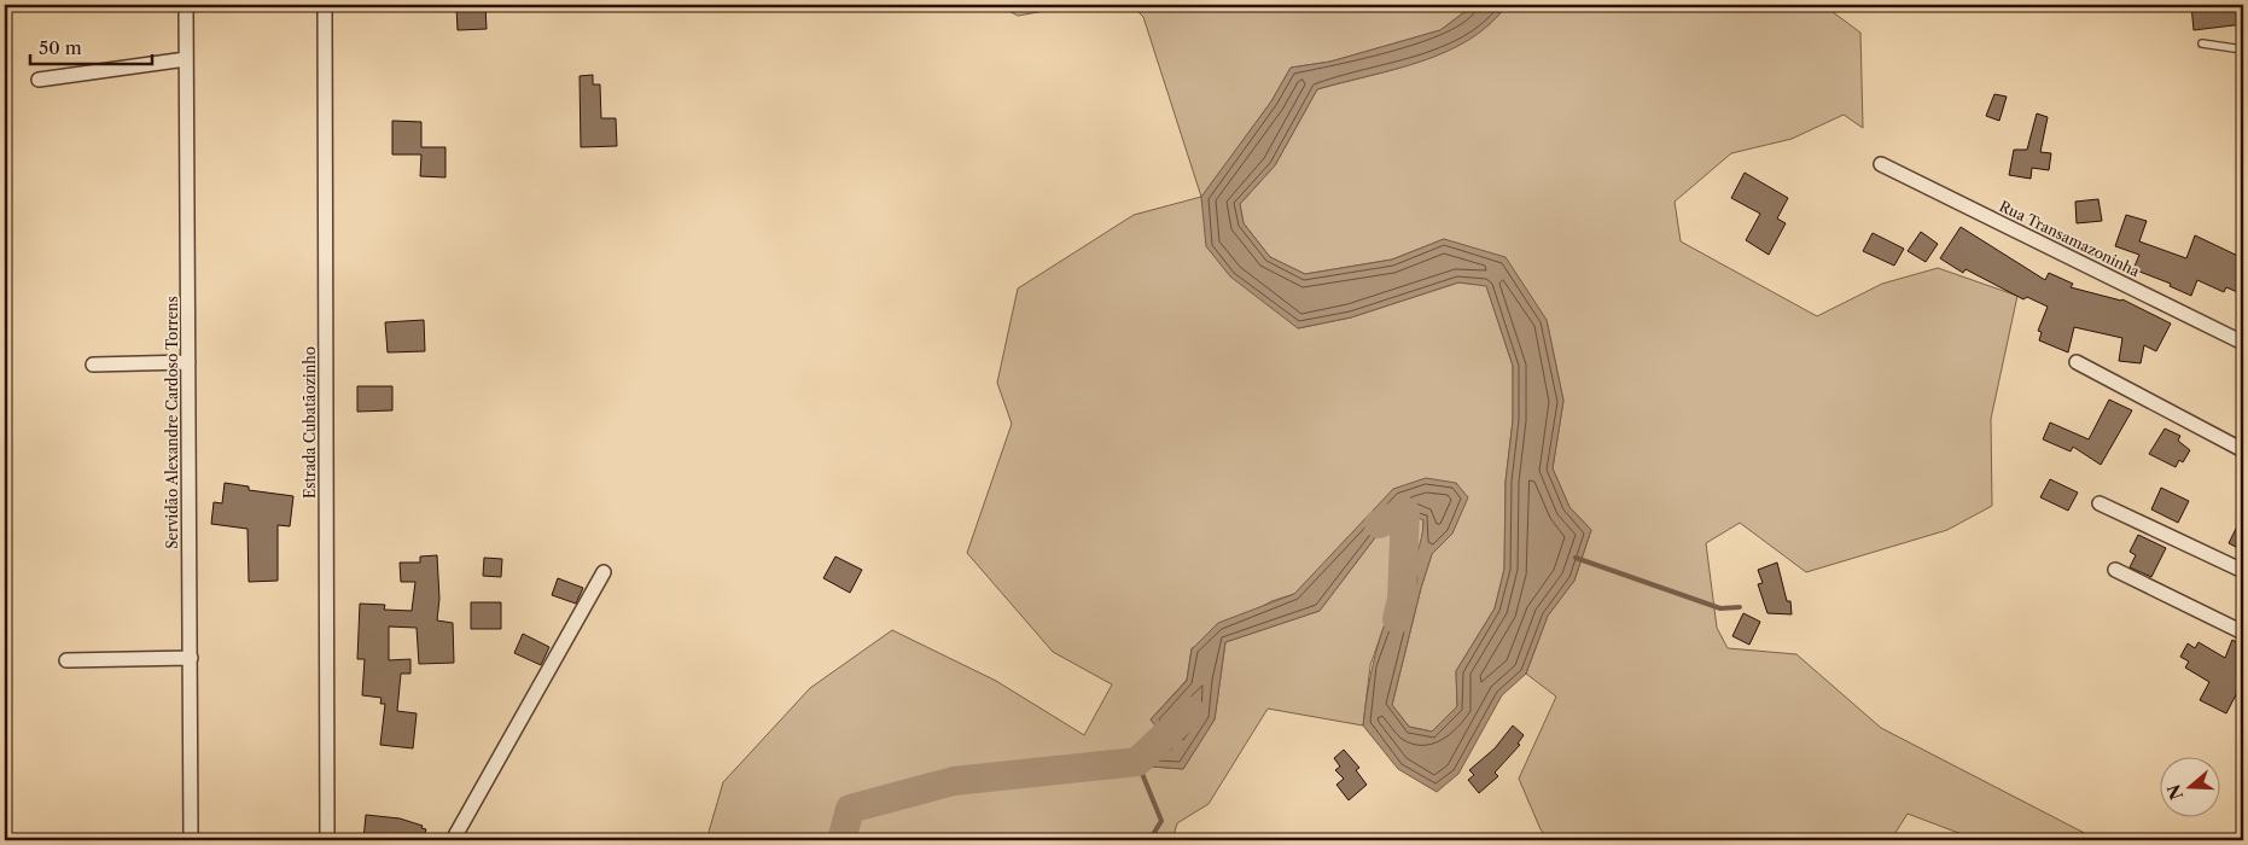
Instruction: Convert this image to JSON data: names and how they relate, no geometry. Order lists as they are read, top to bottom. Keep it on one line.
{"streets":{"street":["Rua Transamazoninha","Servidão Alexandre Cardoso Torrens","Estrada Cubatãozinho"]},"scale_bar":"50 m","north":"left"}
